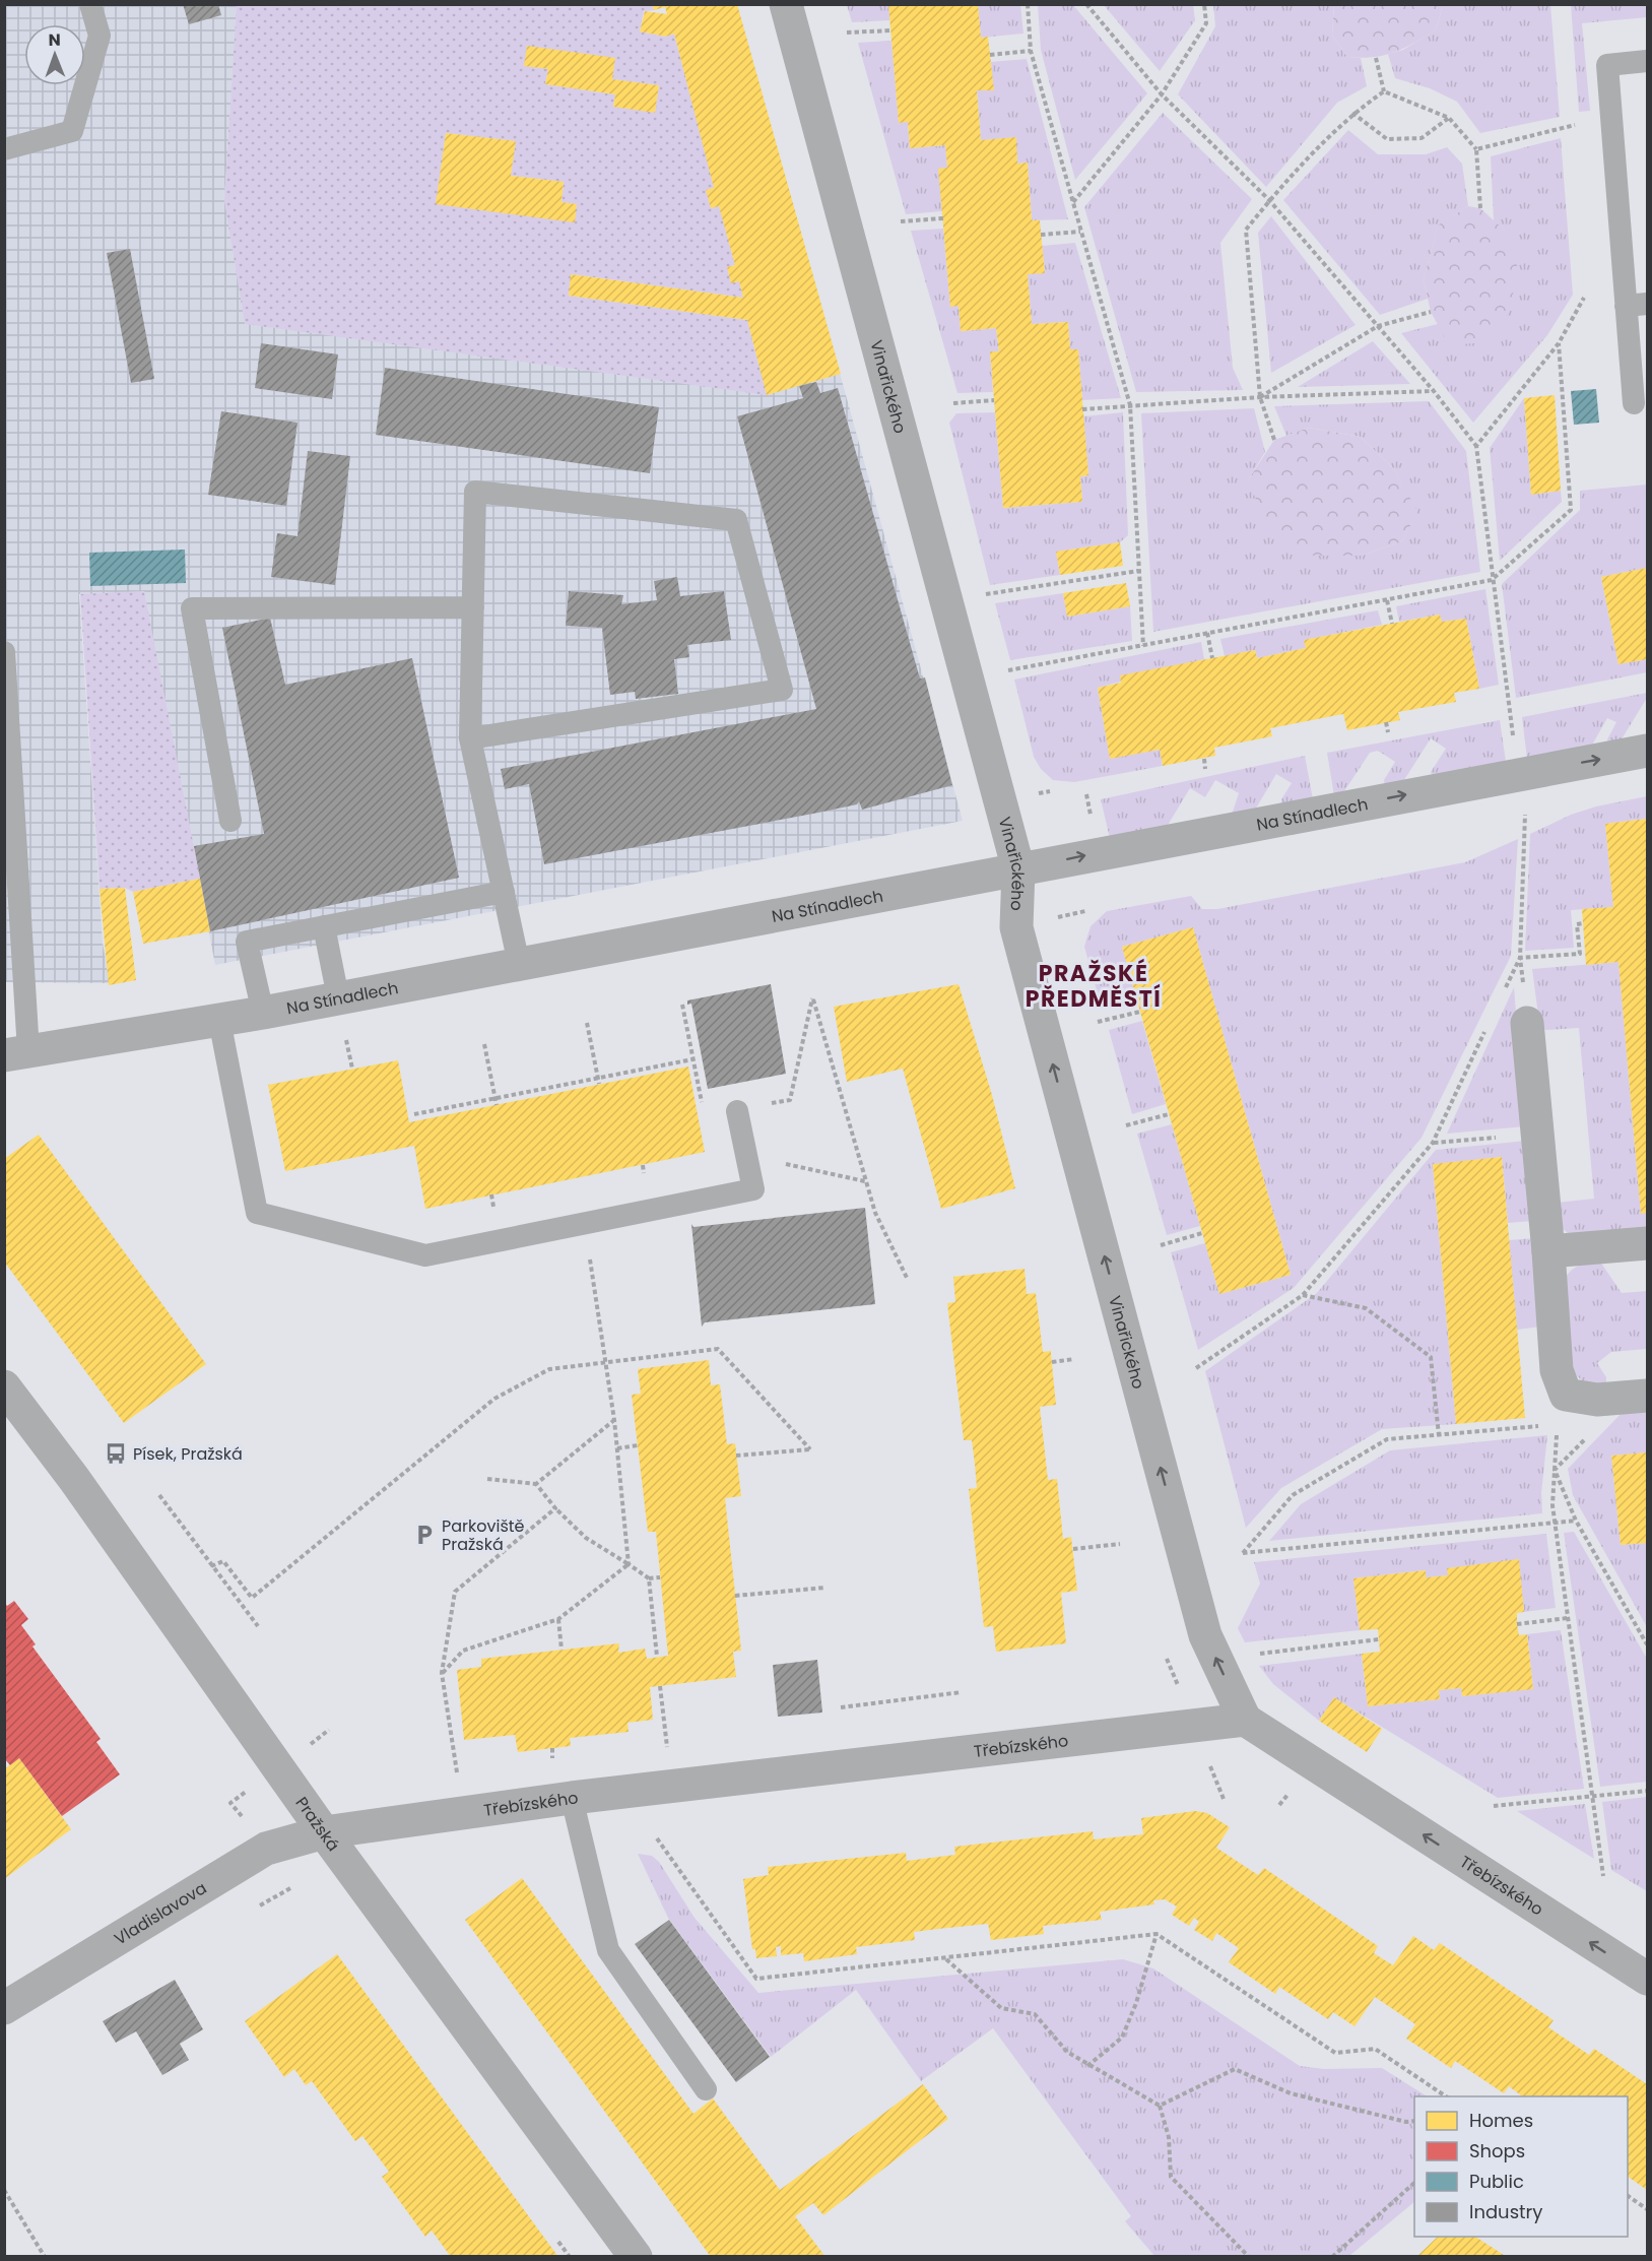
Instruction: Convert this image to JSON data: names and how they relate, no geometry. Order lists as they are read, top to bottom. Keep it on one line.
{"streets":{"street":["Vinařického","Na Stínadlech","Třebízského","Pražská","Vladislavova"]},"crossings":[["Vinařického","Na Stínadlech"],["Vinařického","Třebízského"],["Třebízského","Pražská"],["Třebízského","Vladislavova"],["Pražská","Vladislavova"]],"one_way":["Vinařického","Na Stínadlech"],"districts":["PRAŽSKÉ PŘEDMĚSTÍ"],"places":{"bus stop":["Písek, Pražská"],"parking":["Parkoviště Pražská"]},"legend":["Homes","Shops","Public","Industry"],"north":"top"}
